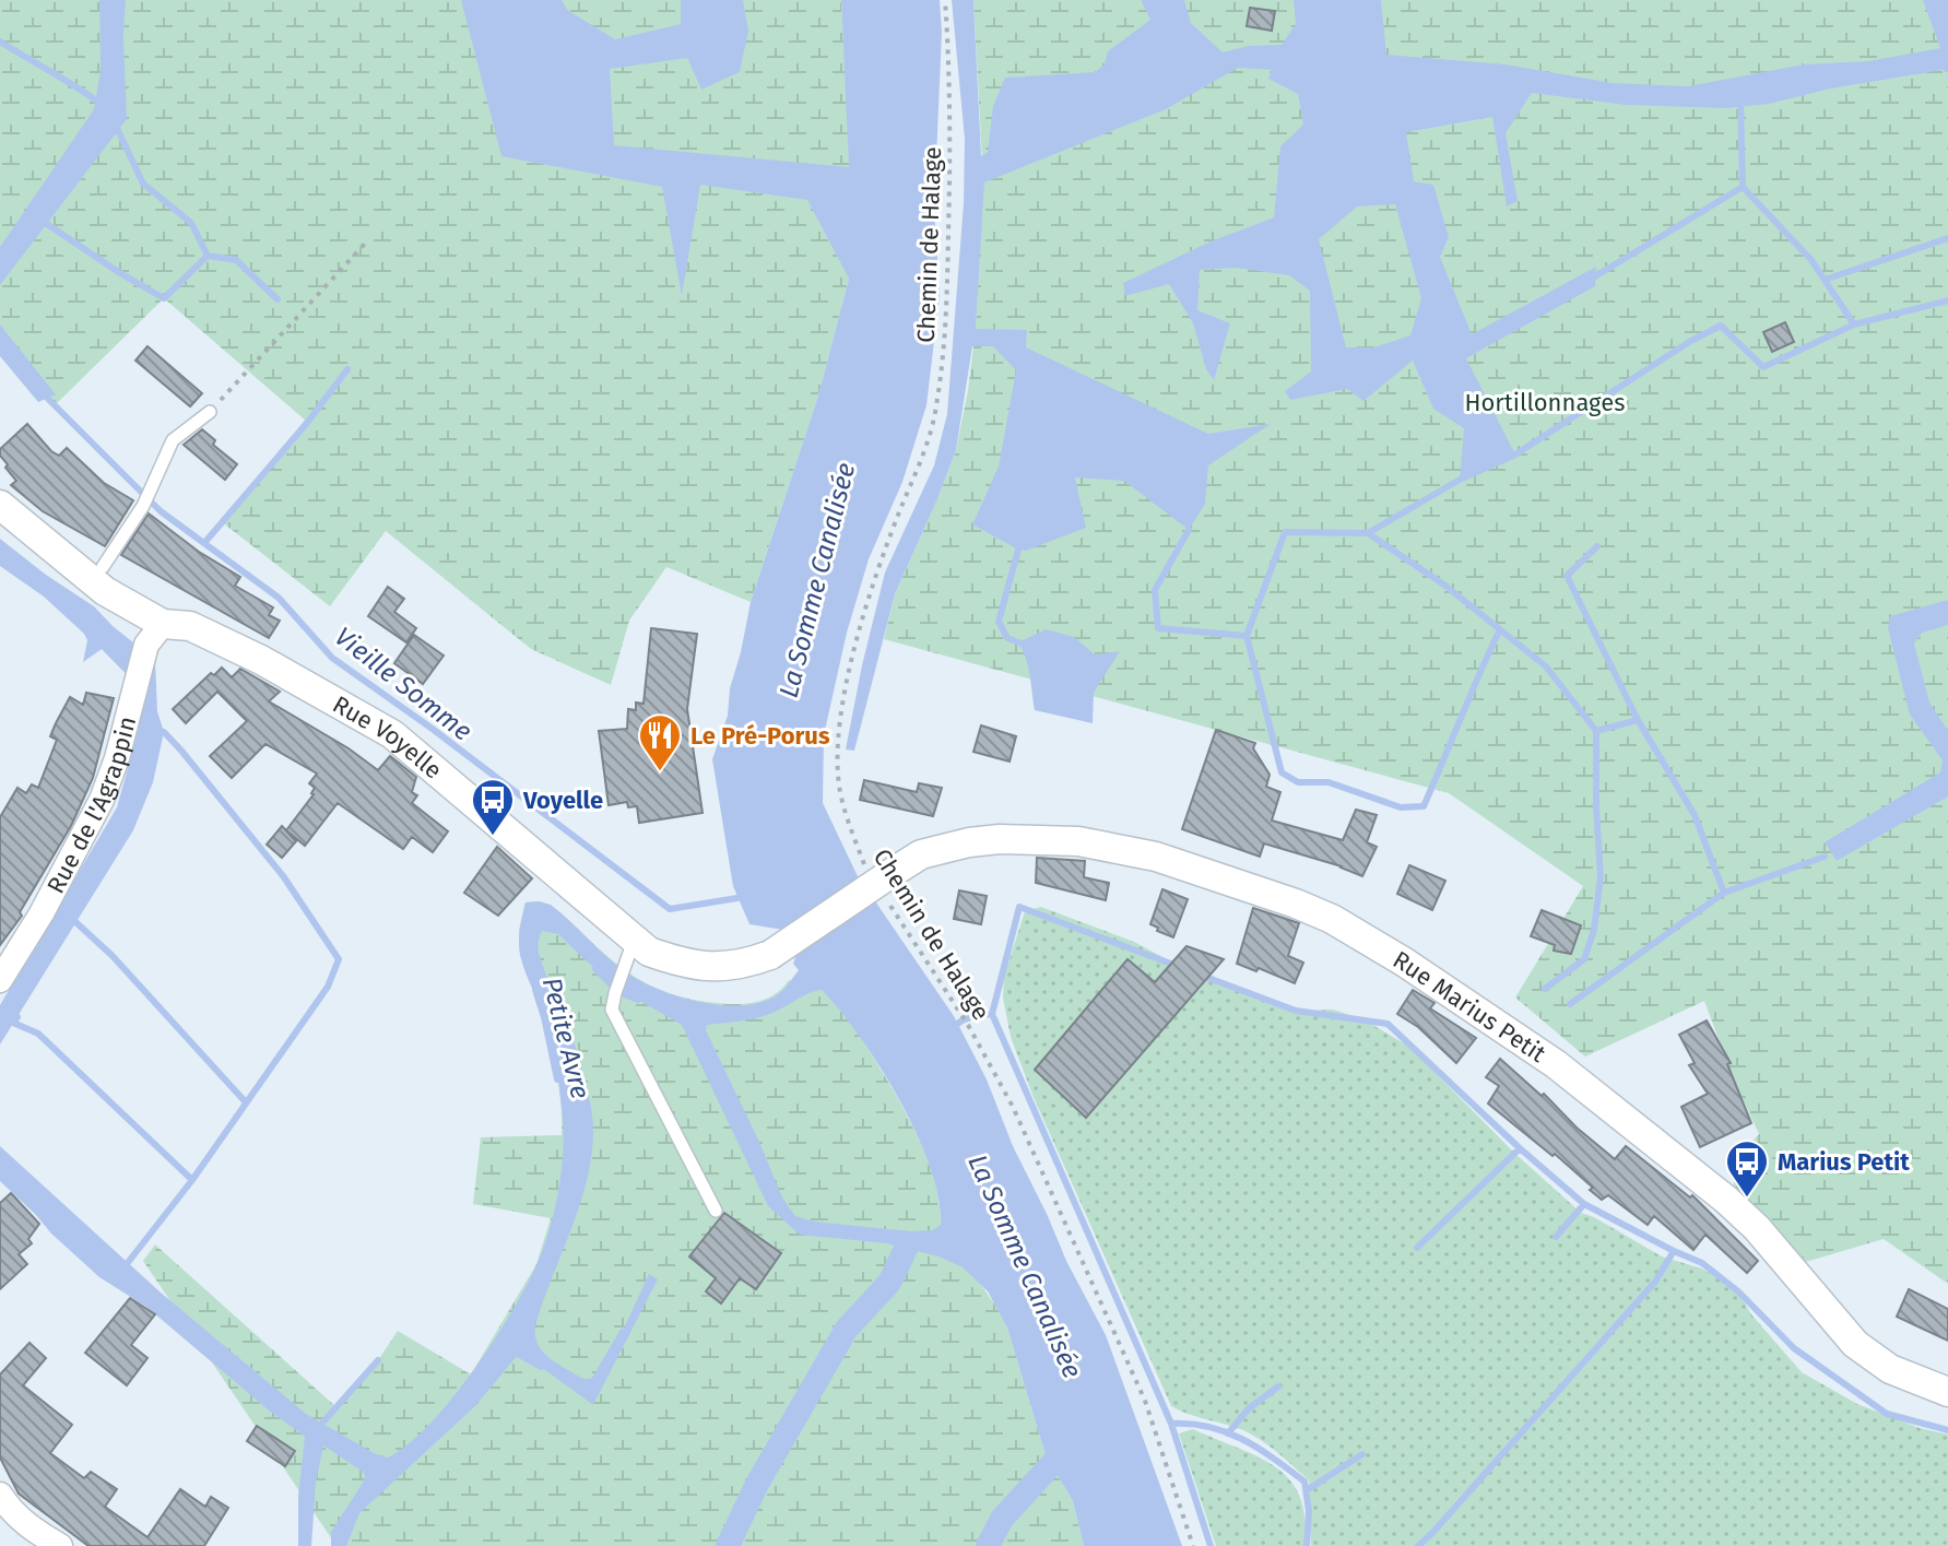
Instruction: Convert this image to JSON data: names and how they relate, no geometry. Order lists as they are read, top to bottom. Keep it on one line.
{"streets":{"street":["Rue Voyelle","Rue de l'Agrappin","Rue Marius Petit"],"path":["Chemin de Halage"]},"crossings":[["Chemin de Halage","Rue Marius Petit"],["Rue Voyelle","Rue de l'Agrappin"],["Rue Voyelle","Rue Marius Petit"]],"water":["La Somme Canalisée","Vieille Somme","Petite Avre"],"parks":["Hortillonnages"],"places":{"restaurant":["Le Pré-Porus"],"bus stop":["Voyelle","Marius Petit"]}}
